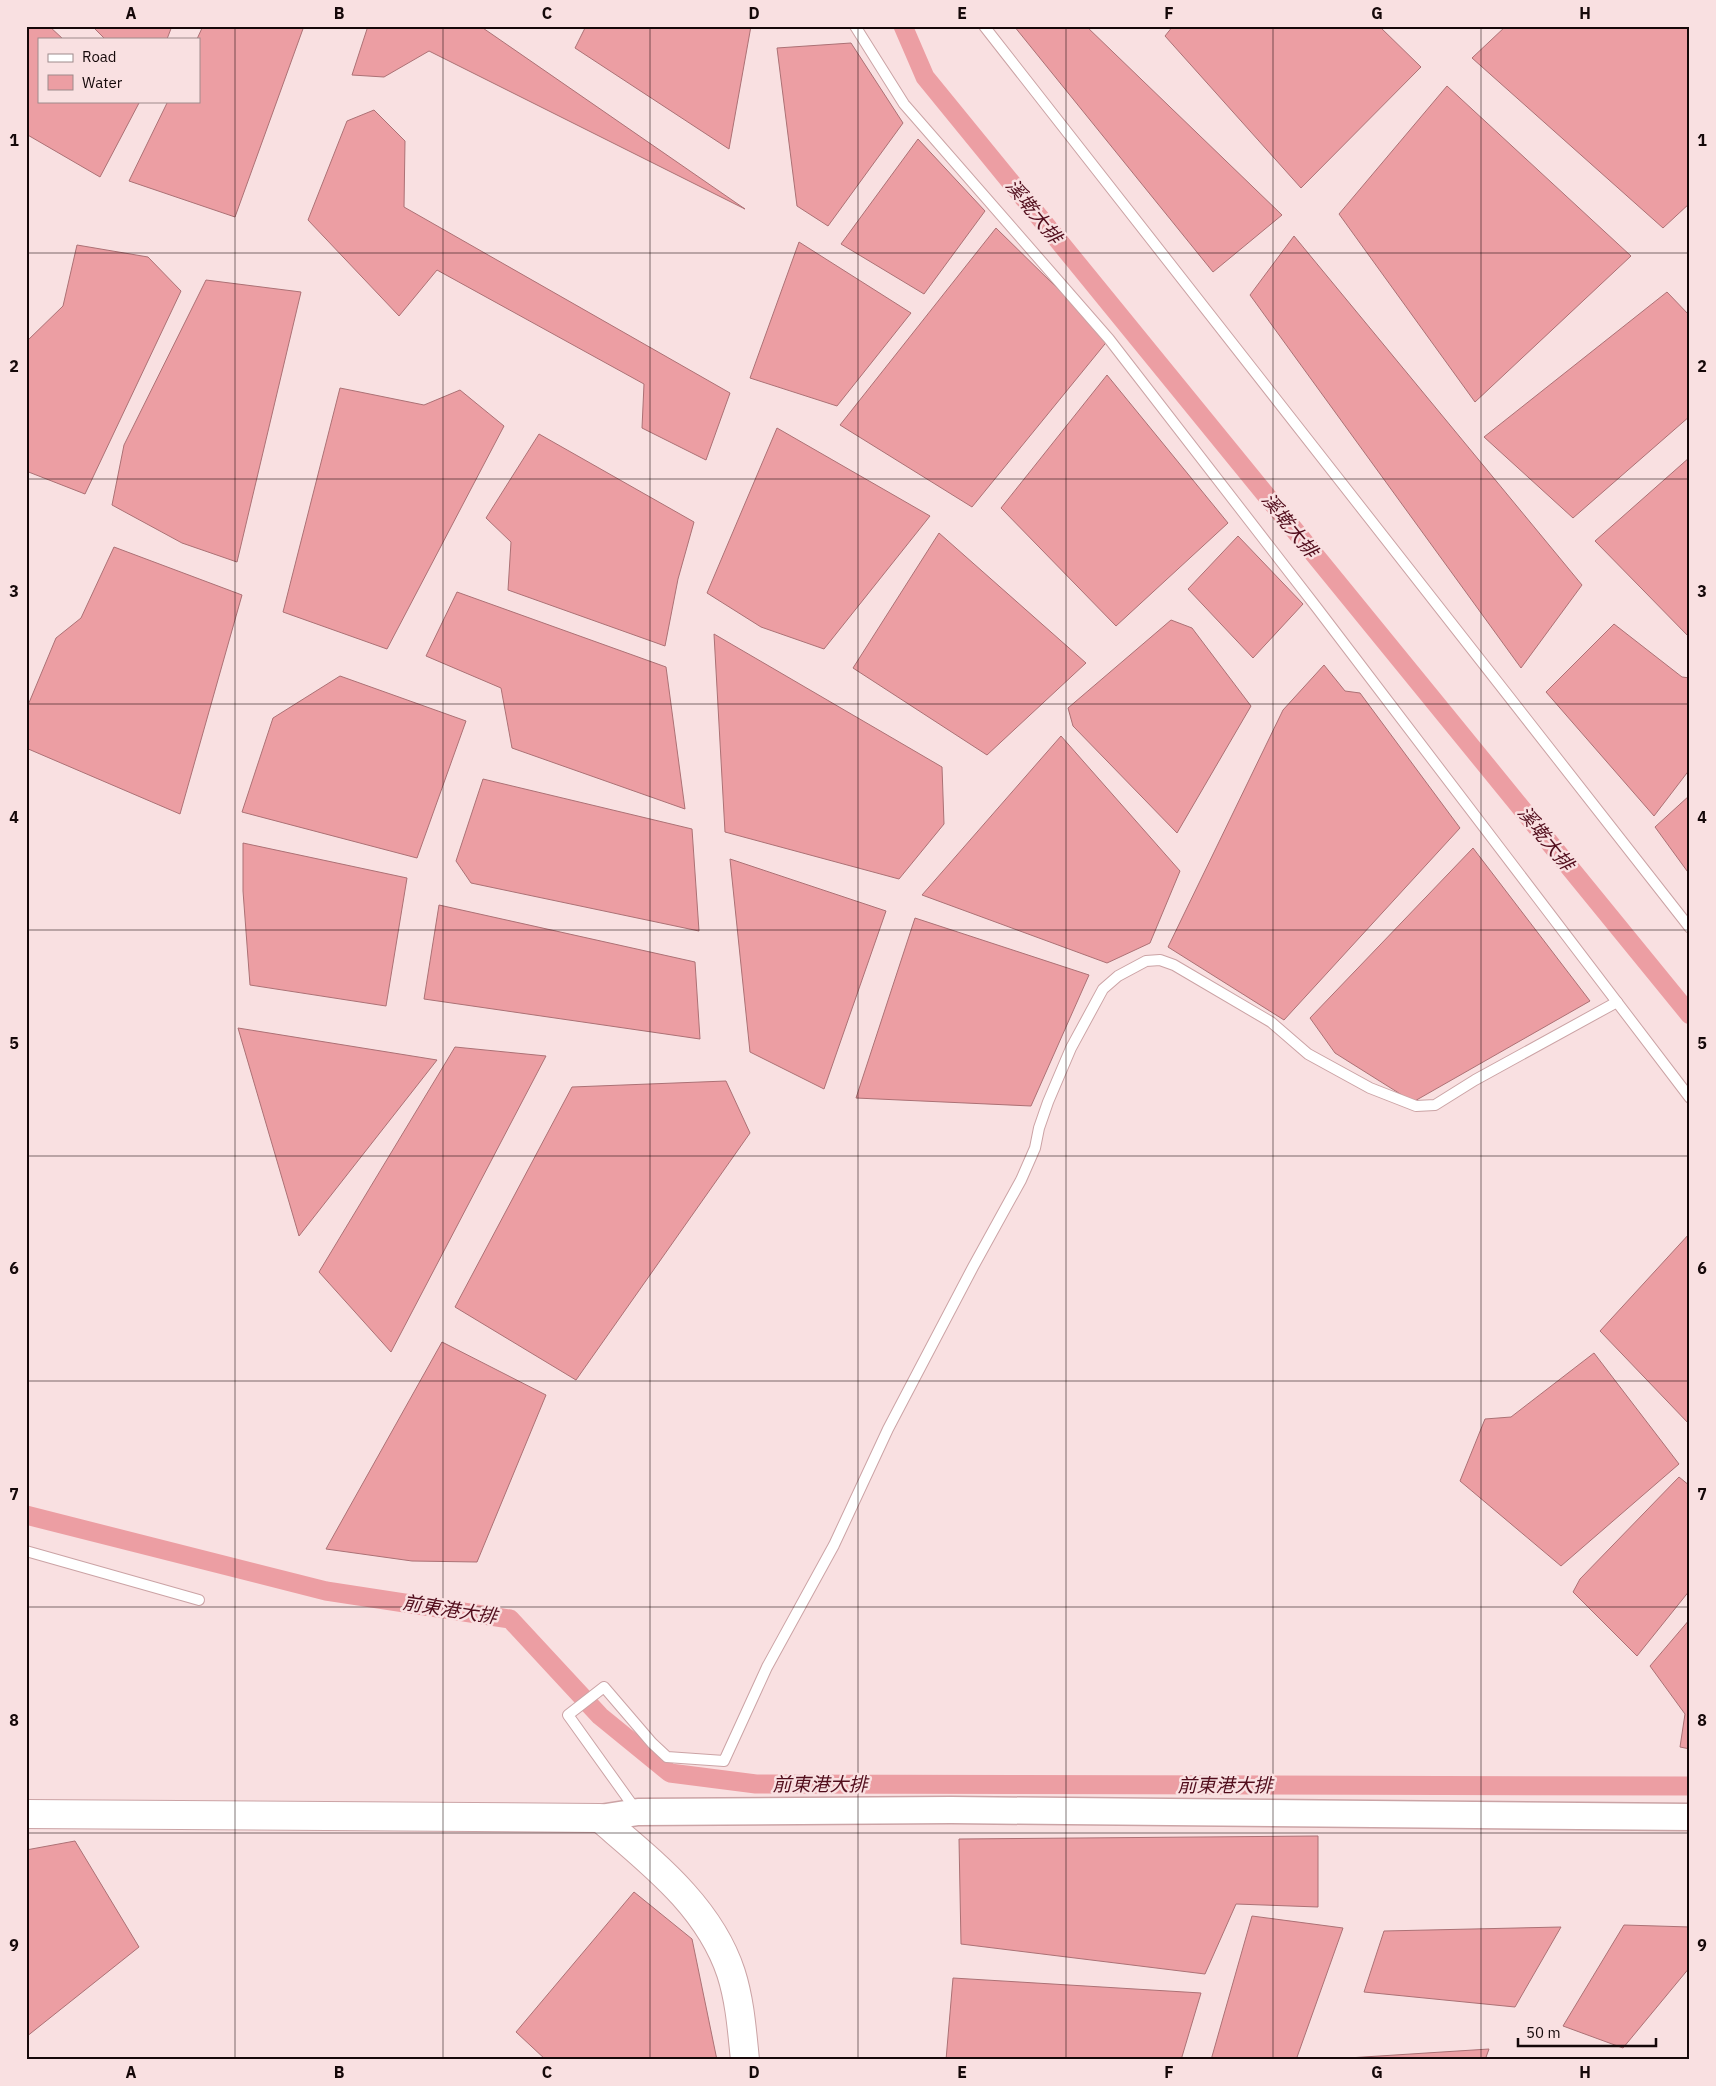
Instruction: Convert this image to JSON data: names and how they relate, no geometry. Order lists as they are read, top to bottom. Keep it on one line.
{"water":["溪墘大排","前東港大排"],"legend":["Road","Water"],"scale_bar":"50 m","grid":{"columns":["A","B","C","D","E","F","G","H"],"rows":["1","2","3","4","5","6","7","8","9"]}}
